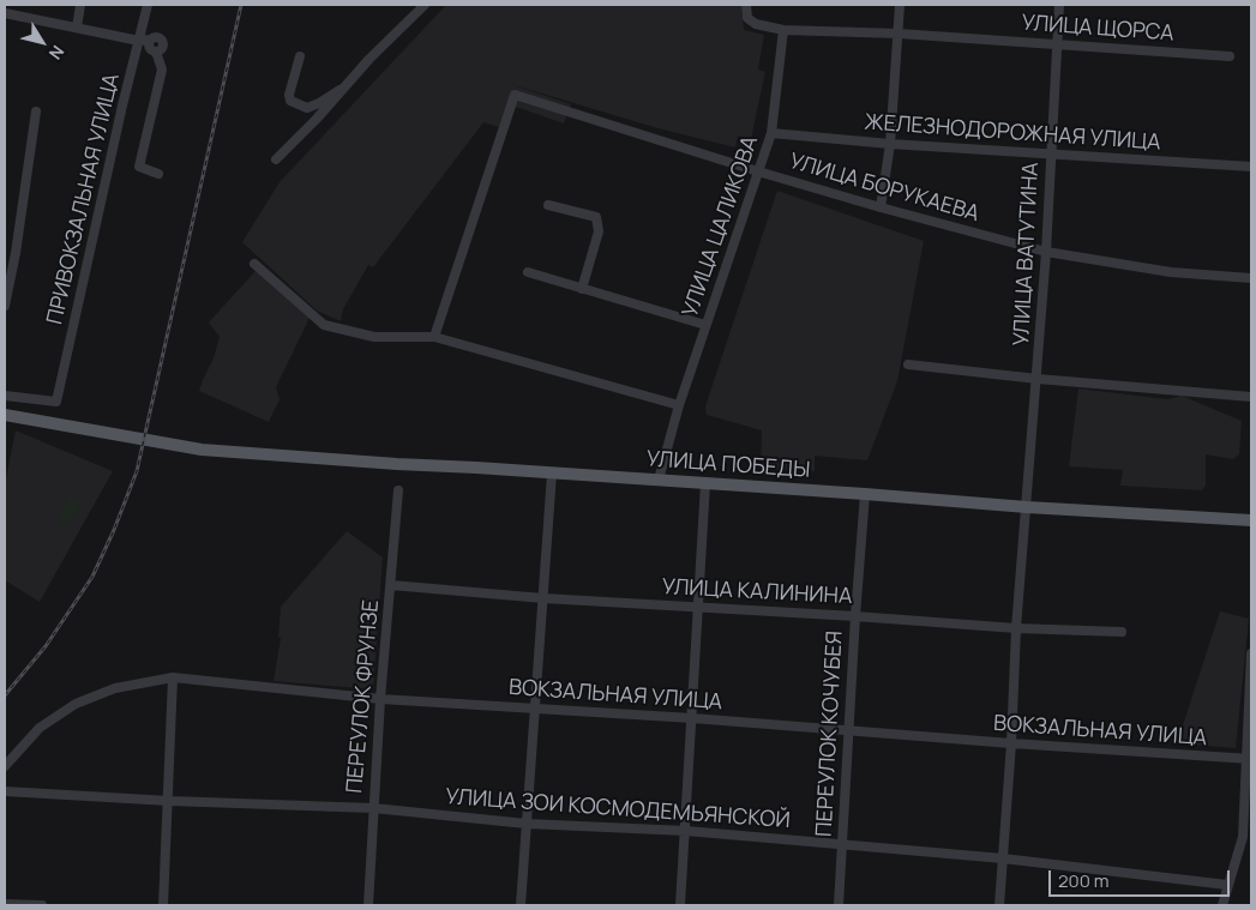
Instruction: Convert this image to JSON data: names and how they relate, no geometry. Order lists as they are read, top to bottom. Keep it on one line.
{"streets":{"main road":["УЛИЦА ПОБЕДЫ"],"street":["УЛИЦА ЩОРСА","ЖЕЛЕЗНОДОРОЖНАЯ УЛИЦА","УЛИЦА БОРУКАЕВА","ПРИВОКЗАЛЬНАЯ УЛИЦА","УЛИЦА ЦАЛИКОВА","УЛИЦА ВАТУТИНА","УЛИЦА КАЛИНИНА","ВОКЗАЛЬНАЯ УЛИЦА","ПЕРЕУЛОК ФРУНЗЕ","ПЕРЕУЛОК КОЧУБЕЯ","УЛИЦА ЗОИ КОСМОДЕМЬЯНСКОЙ"]},"crossings":[["УЛИЦА ЩОРСА","УЛИЦА ЦАЛИКОВА"],["УЛИЦА ЩОРСА","УЛИЦА ВАТУТИНА"],["ЖЕЛЕЗНОДОРОЖНАЯ УЛИЦА","УЛИЦА ЦАЛИКОВА"],["ЖЕЛЕЗНОДОРОЖНАЯ УЛИЦА","УЛИЦА ВАТУТИНА"],["УЛИЦА БОРУКАЕВА","УЛИЦА ЦАЛИКОВА"],["УЛИЦА БОРУКАЕВА","УЛИЦА ВАТУТИНА"],["УЛИЦА ЦАЛИКОВА","УЛИЦА ПОБЕДЫ"],["УЛИЦА ВАТУТИНА","УЛИЦА ПОБЕДЫ"],["УЛИЦА ВАТУТИНА","УЛИЦА КАЛИНИНА"],["УЛИЦА ВАТУТИНА","ВОКЗАЛЬНАЯ УЛИЦА"],["УЛИЦА ВАТУТИНА","УЛИЦА ЗОИ КОСМОДЕМЬЯНСКОЙ"],["УЛИЦА ПОБЕДЫ","ПЕРЕУЛОК КОЧУБЕЯ"],["УЛИЦА КАЛИНИНА","ПЕРЕУЛОК ФРУНЗЕ"],["УЛИЦА КАЛИНИНА","ПЕРЕУЛОК КОЧУБЕЯ"],["ВОКЗАЛЬНАЯ УЛИЦА","ПЕРЕУЛОК ФРУНЗЕ"],["ВОКЗАЛЬНАЯ УЛИЦА","ПЕРЕУЛОК КОЧУБЕЯ"],["ПЕРЕУЛОК ФРУНЗЕ","УЛИЦА ЗОИ КОСМОДЕМЬЯНСКОЙ"],["ПЕРЕУЛОК КОЧУБЕЯ","УЛИЦА ЗОИ КОСМОДЕМЬЯНСКОЙ"]],"scale_bar":"200 m","north":"bottom right"}
